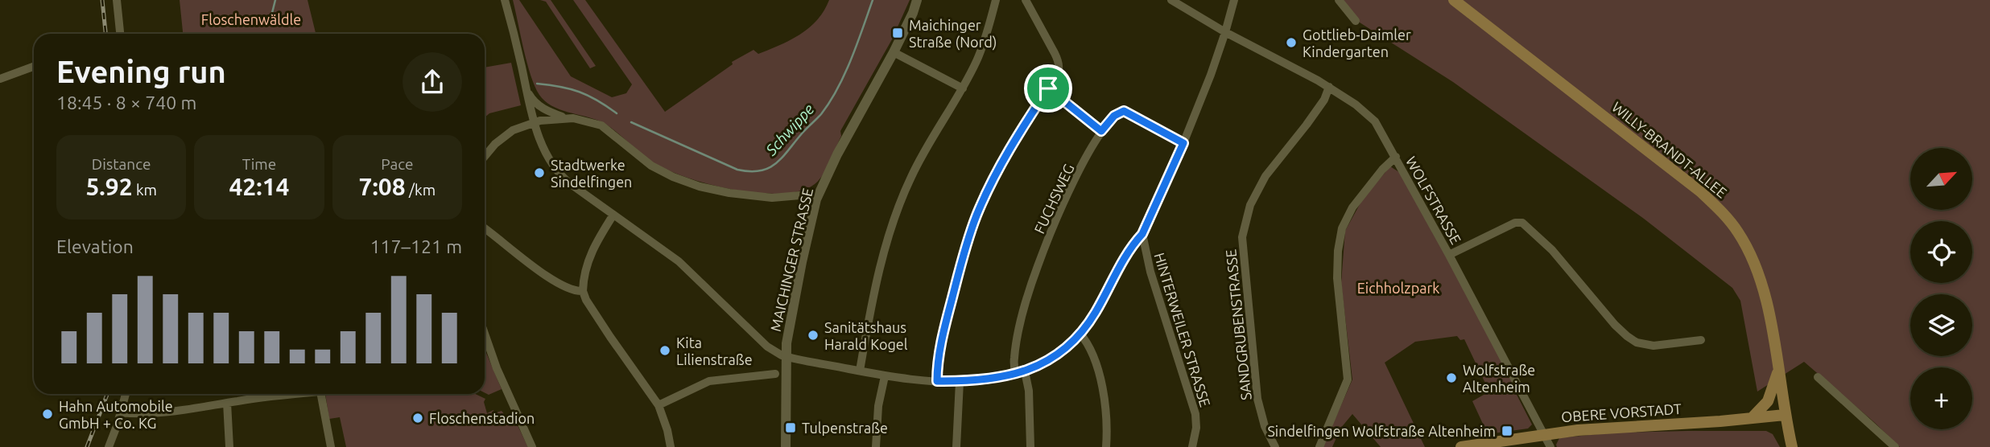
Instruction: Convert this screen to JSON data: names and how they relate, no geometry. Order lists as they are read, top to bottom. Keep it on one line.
{"streets":{"main road":["WILLY-BRANDT-ALLEE","OBERE VORSTADT"],"street":["FUCHSWEG","WOLFSTRASSE","MAICHINGER STRASSE","SANDGRUBENSTRASSE","HINTERWEILER STRASSE"]},"crossings":[["WILLY-BRANDT-ALLEE","OBERE VORSTADT"],["WOLFSTRASSE","SANDGRUBENSTRASSE"],["WOLFSTRASSE","OBERE VORSTADT"]],"water":["Schwippe"],"parks":["Floschenwäldle","Eichholzpark"],"places":{"transit":["Maichinger Straße (Nord)","Tulpenstraße","Sindelfingen Wolfstraße Altenheim"],"other":["Gottlieb-Daimler Kindergarten","Stadtwerke Sindelfingen","Sanitätshaus Harald Kogel","Kita Lilienstraße","Wolfstraße Altenheim","Hahn Automobile GmbH + Co. KG","Floschenstadion"]},"north":"top right","page":{"heading":["Evening run","18:45 · 8 × 740 m"],"stats":[["Distance","5.92 km"],["Time","42:14"],["Pace","7:08 /km"]],"map_buttons":"+","chart":["Elevation","117–121 m"]}}
